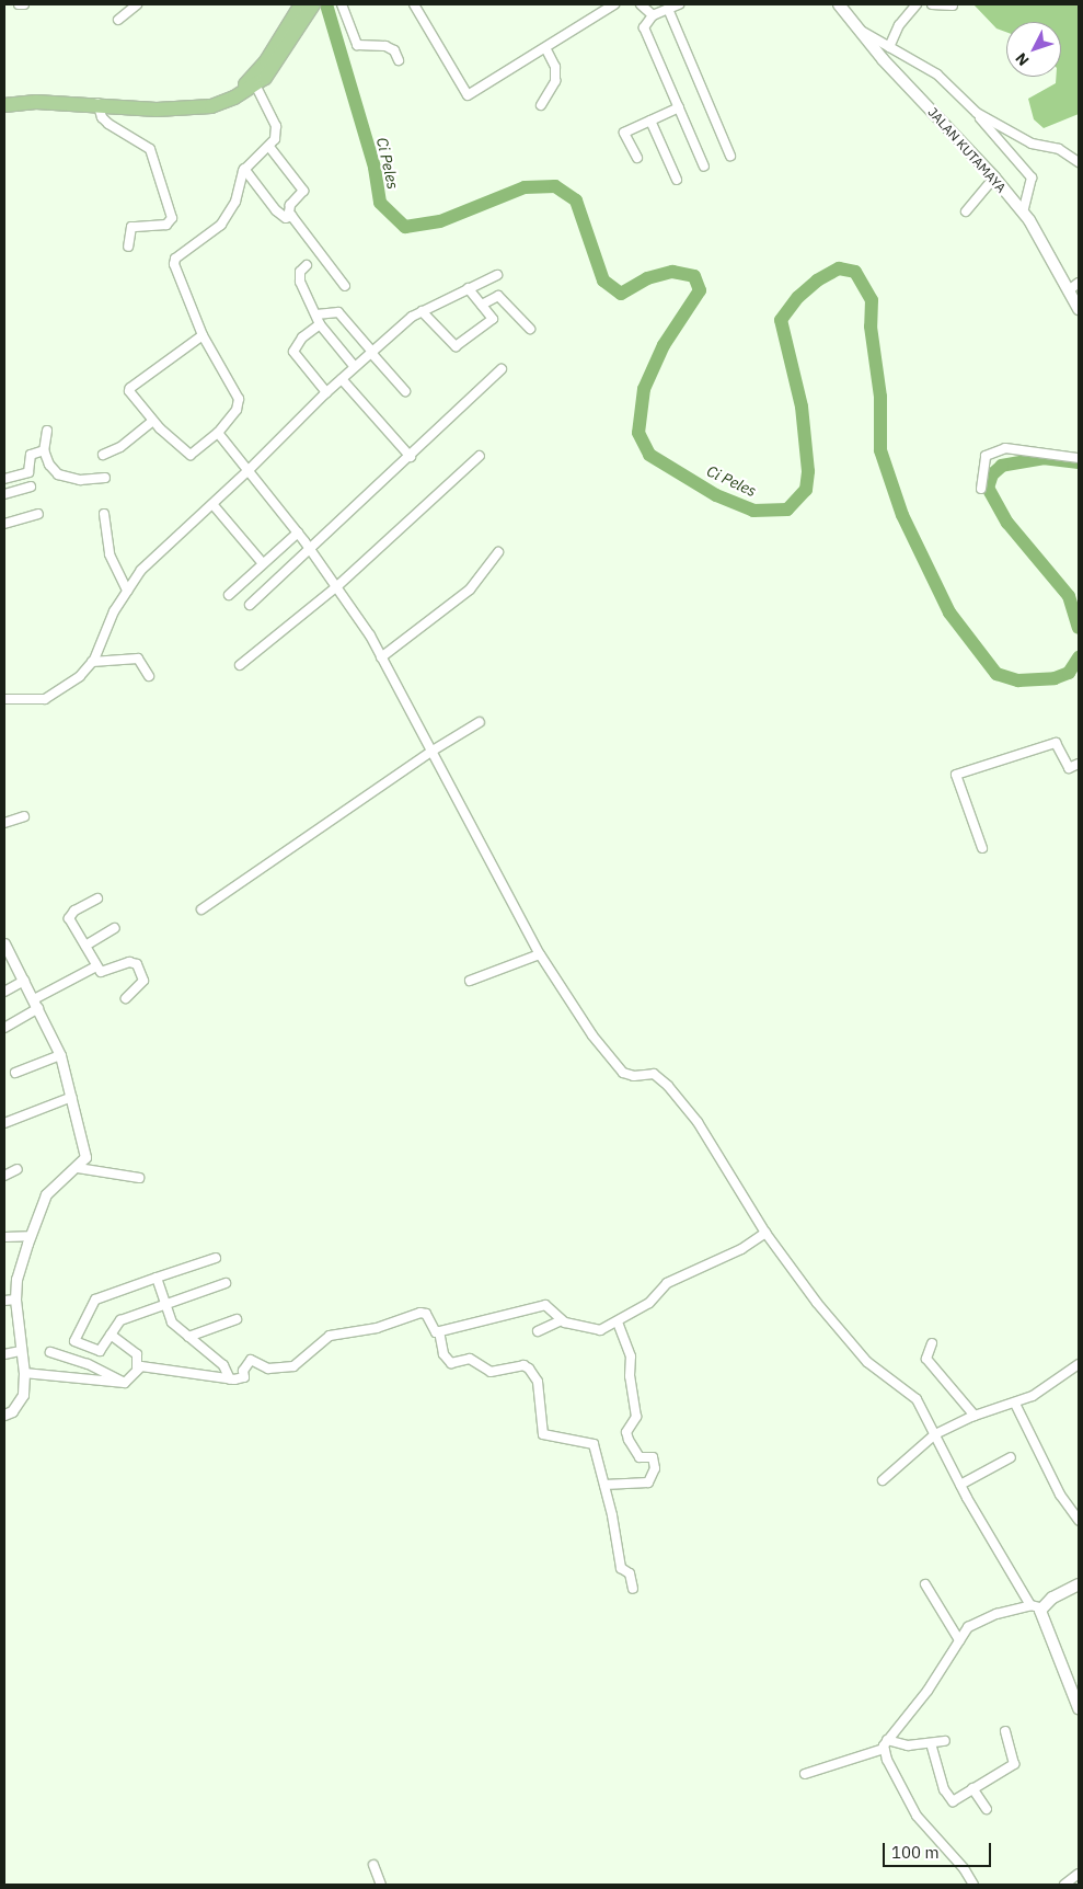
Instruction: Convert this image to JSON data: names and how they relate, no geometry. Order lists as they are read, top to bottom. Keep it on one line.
{"streets":{"main road":["JALAN KUTAMAYA"]},"water":["Ci Peles"],"scale_bar":"100 m","north":"bottom left"}
